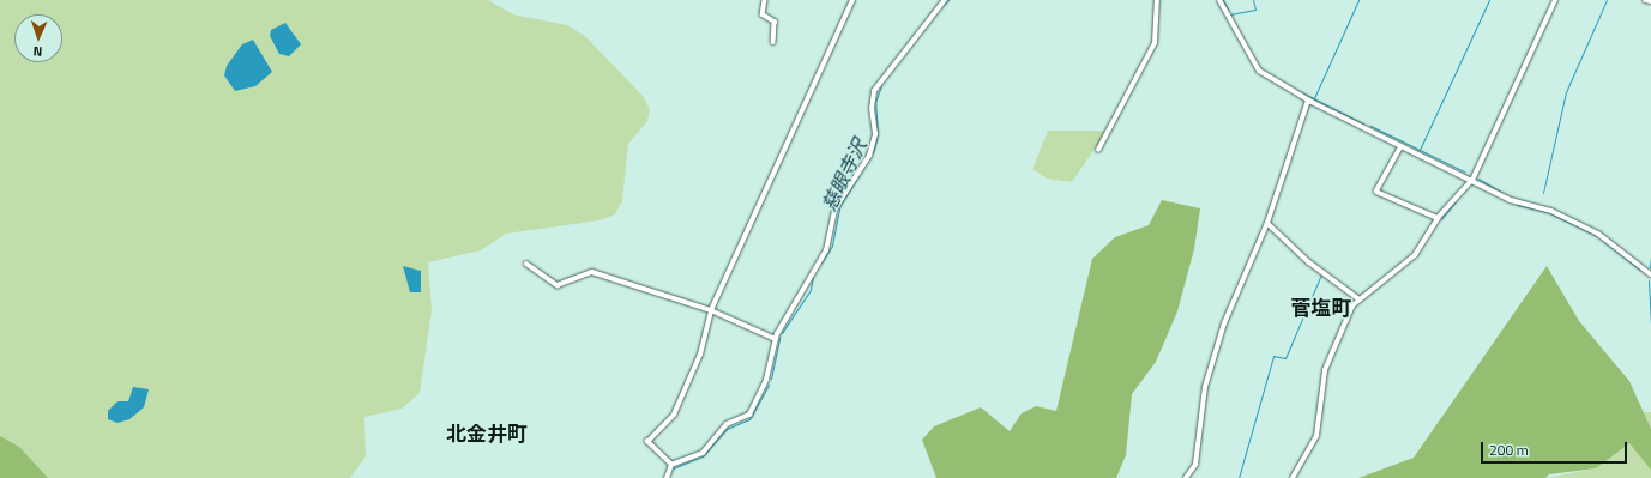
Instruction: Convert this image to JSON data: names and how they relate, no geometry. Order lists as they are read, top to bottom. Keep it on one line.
{"districts":["菅塩町","北金井町"],"water":["慈眼寺沢"],"scale_bar":"200 m","north":"bottom"}
